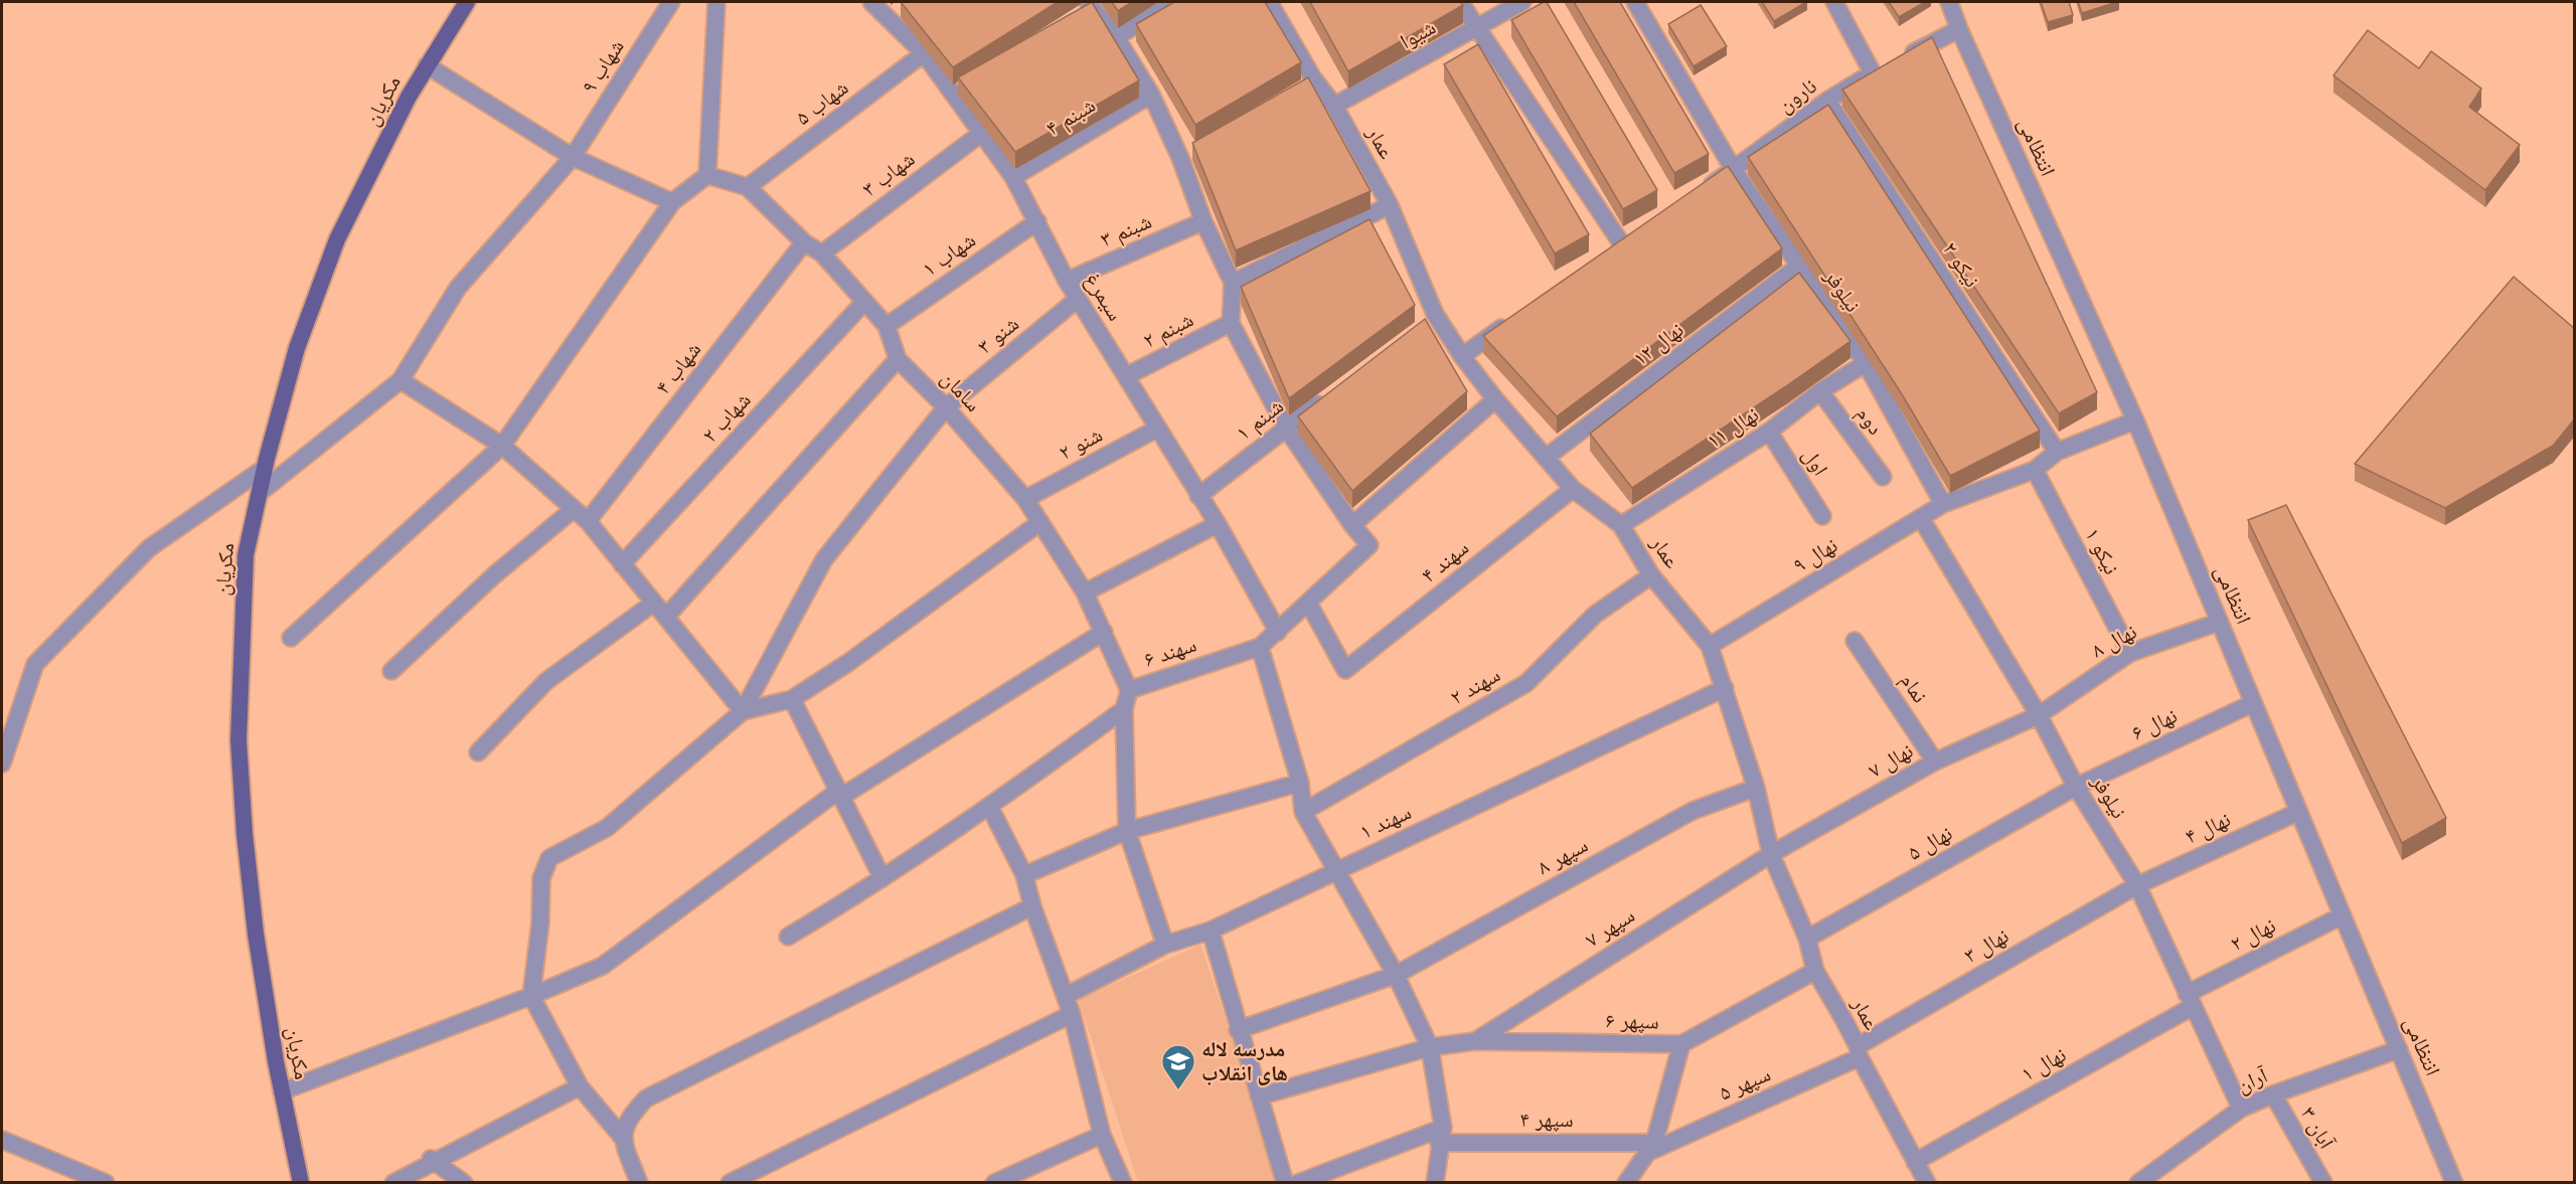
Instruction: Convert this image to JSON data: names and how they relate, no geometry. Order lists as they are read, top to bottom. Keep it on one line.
{"streets":{"main road":["مکریان"],"street":["شیوا","شهاب ۹","نارون","شهاب ۵","شبنم ۴","عمار","انتظامی","شهاب ۳","شبنم ۳","شهاب ۱","نیکو ۲","نیلوفر","سیمرغ","شبنم ۲","شنو ۳","نهال ۱۲","شهاب ۴","سامان","شهاب ۲","شبنم ۱","دوم","نهال ۱۱","شنو ۲","اول","نیکو ۱","نهال ۹","سهند ۴","نهال ۸","سهند ۶","سهند ۲","نمام","نهال ۶","نهال ۷","سهند ۱","نهال ۴","نهال ۵","سپهر ۸","سپهر ۷","نهال ۲","نهال ۳","سپهر ۶","نهال ۱","آران","سپهر ۵","سپهر ۴","آبان ۳"]},"crossings":[["شیوا","عمار"],["شهاب ۹","مکریان"],["نارون","انتظامی"],["نارون","نیکو ۲"],["نارون","نیلوفر"],["شهاب ۵","سیمرغ"],["شهاب ۵","سامان"],["شبنم ۴","سیمرغ"],["عمار","نهال ۱۲"],["عمار","نهال ۱۱"],["عمار","نهال ۹"],["عمار","سهند ۴"],["عمار","سهند ۲"],["عمار","نهال ۷"],["عمار","سهند ۱"],["عمار","نهال ۵"],["عمار","سپهر ۸"],["عمار","سپهر ۷"],["عمار","نهال ۳"],["عمار","سپهر ۶"],["عمار","نهال ۱"],["عمار","سپهر ۵"],["انتظامی","نهال ۹"],["انتظامی","نهال ۸"],["انتظامی","نهال ۶"],["انتظامی","نهال ۴"],["انتظامی","نهال ۲"],["انتظامی","آران"],["شهاب ۳","سیمرغ"],["شهاب ۳","سامان"],["شبنم ۳","سیمرغ"],["شهاب ۱","سیمرغ"],["شهاب ۱","سامان"],["نیکو ۲","نهال ۹"],["نیلوفر","نهال ۱۲"],["نیلوفر","نهال ۱۱"],["نیلوفر","نهال ۹"],["نیلوفر","نهال ۸"],["نیلوفر","نهال ۶"],["نیلوفر","نهال ۷"],["نیلوفر","نهال ۴"],["نیلوفر","نهال ۵"],["نیلوفر","نهال ۲"],["نیلوفر","نهال ۳"],["نیلوفر","نهال ۱"],["نیلوفر","آران"],["سیمرغ","شبنم ۲"],["سیمرغ","شنو ۳"],["سیمرغ","شبنم ۱"],["سیمرغ","شنو ۲"],["سیمرغ","سهند ۶"],["شنو ۳","سامان"],["شهاب ۴","سامان"],["سامان","شهاب ۲"],["سامان","شنو ۲"],["سامان","سهند ۶"],["دوم","نهال ۱۱"],["نهال ۱۱","اول"],["نیکو ۱","نهال ۹"],["نیکو ۱","نهال ۸"],["سهند ۴","سهند ۶"],["نهال ۸","نهال ۷"],["سهند ۶","سهند ۱"],["نمام","نهال ۷"],["نهال ۶","نهال ۵"],["نهال ۷","سپهر ۷"],["نهال ۴","نهال ۳"],["سپهر ۷","سپهر ۶"],["نهال ۲","نهال ۱"],["نهال ۳","سپهر ۵"],["آران","آبان ۳"],["سپهر ۵","سپهر ۴"]],"places":{"school or university":["مدرسه لاله های انقلاب"]}}
